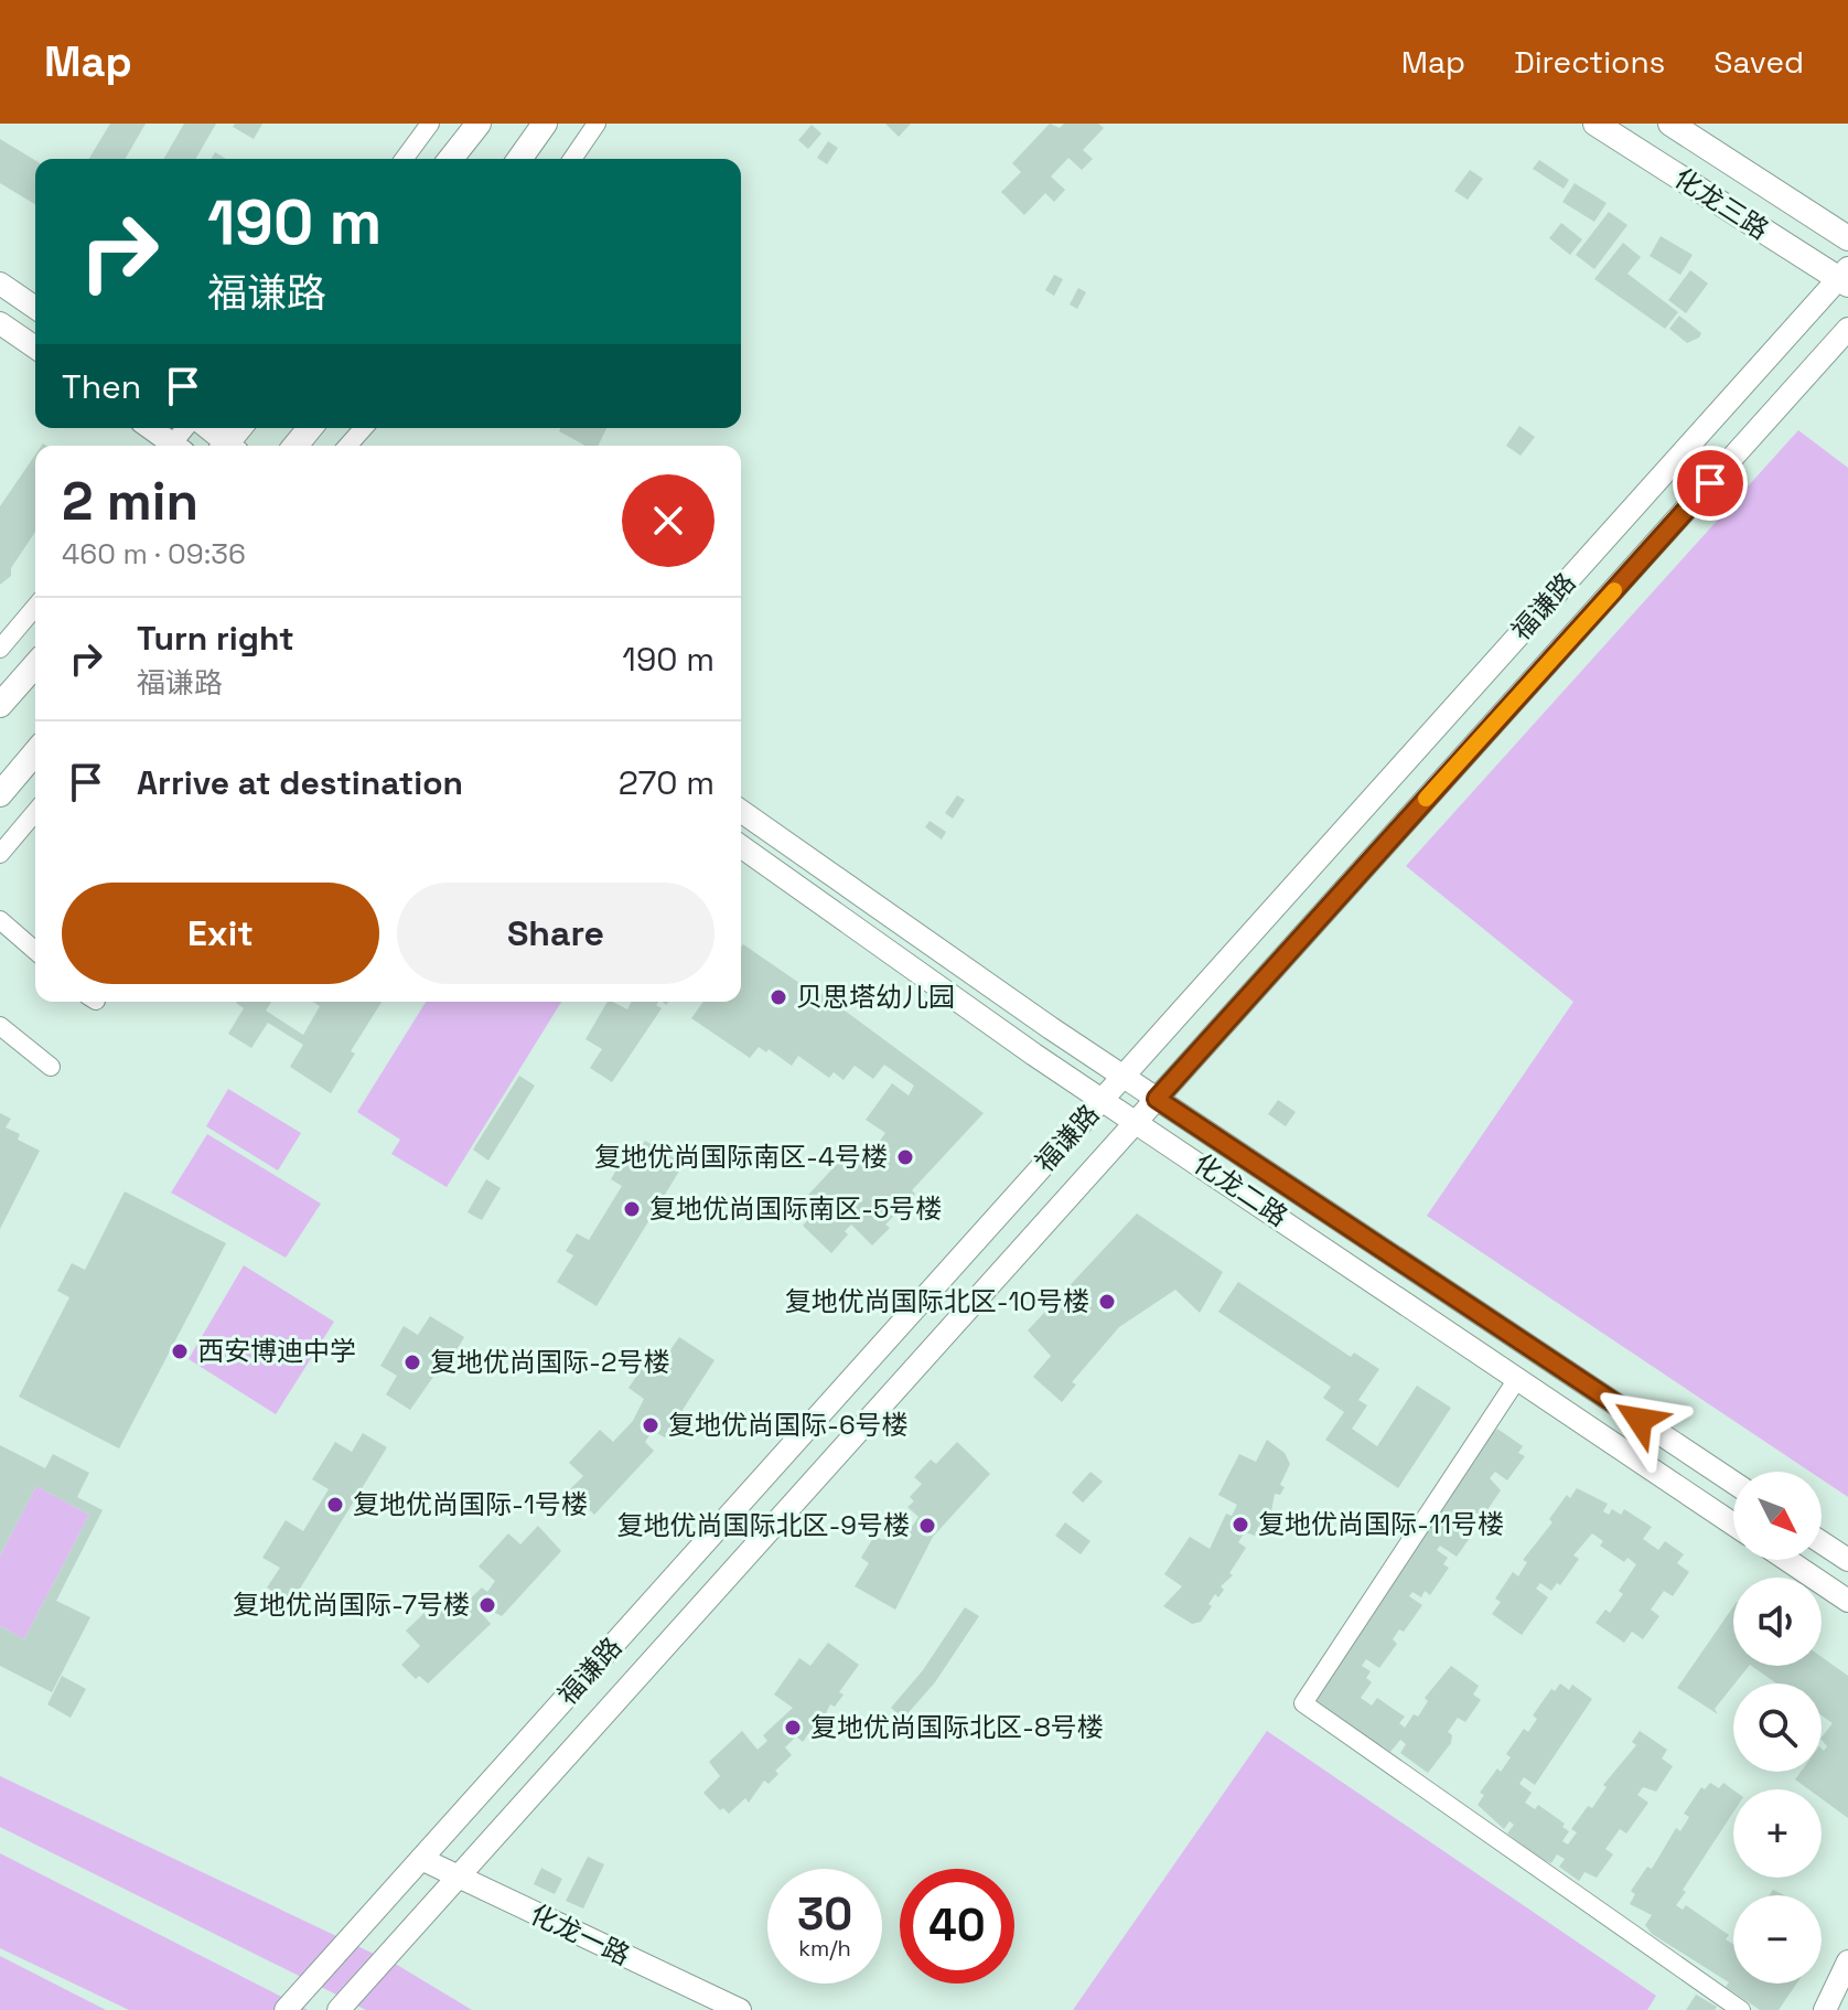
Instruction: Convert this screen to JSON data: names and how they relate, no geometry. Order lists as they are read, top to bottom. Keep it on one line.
{"streets":{"main road":["化龙三路"],"street":["福谦路","化龙二路","化龙一路"]},"crossings":[["化龙三路","福谦路"],["福谦路","化龙二路"],["福谦路","化龙一路"]],"places":["贝思塔幼儿园","复地优尚国际南区-4号楼","复地优尚国际南区-5号楼","复地优尚国际北区-10号楼","西安博迪中学","复地优尚国际-2号楼","复地优尚国际-6号楼","复地优尚国际-1号楼","复地优尚国际-11号楼","复地优尚国际北区-9号楼","复地优尚国际-7号楼","复地优尚国际北区-8号楼"],"north":"bottom right","page":{"header":"Map","nav":["Map","Directions","Saved"],"turn":["190 m","福谦路"],"then":"Then","heading":["2 min","460 m · 09:36"],"list":[{"name":"Turn right","note":"福谦路","value":"190 m"},{"name":"Arrive at destination","value":"270 m"}],"buttons":["Exit","Share"],"map_buttons":["+","−"],"speed":"30 km/h","limit":"40"}}
